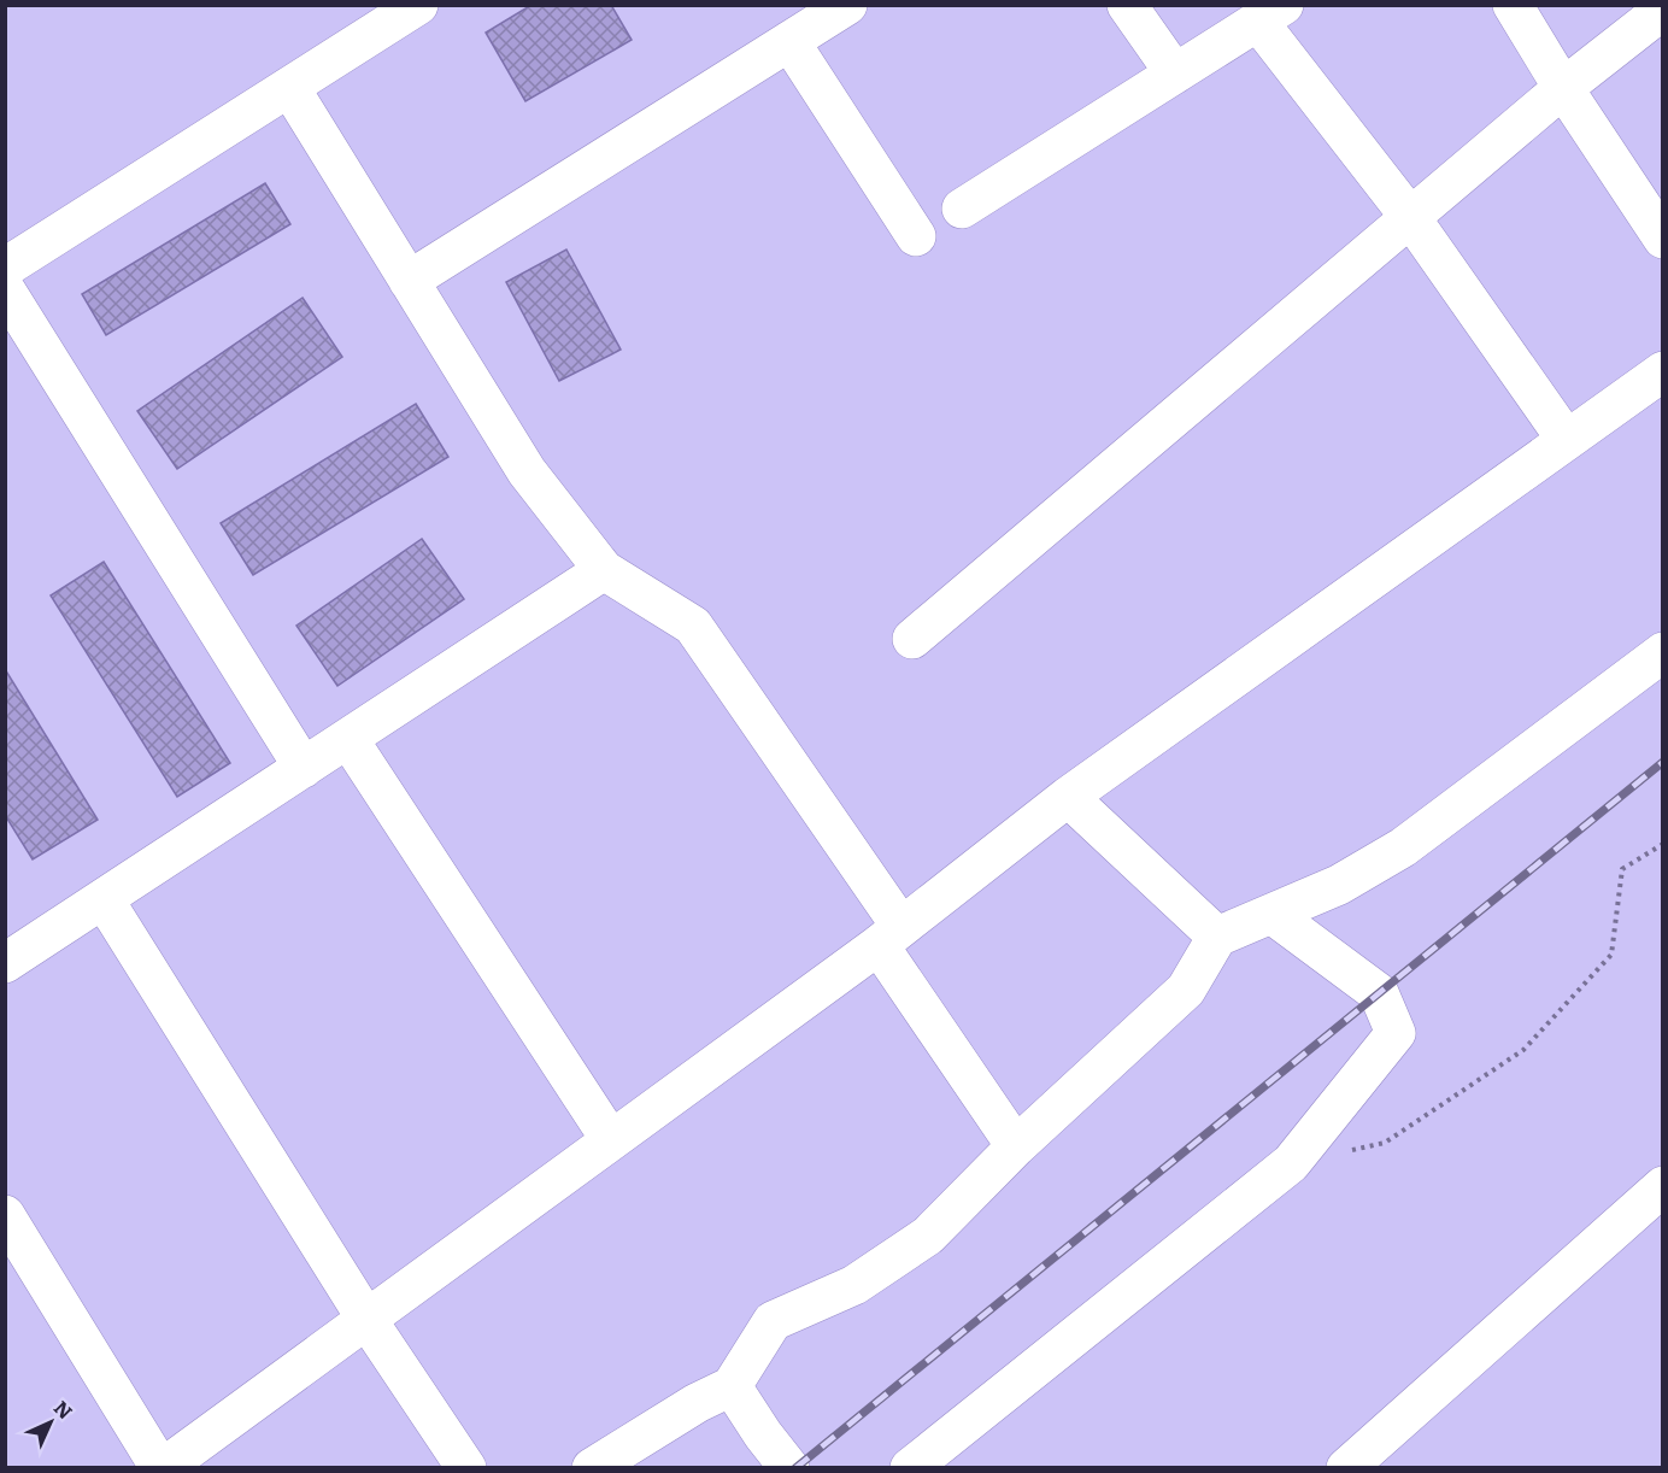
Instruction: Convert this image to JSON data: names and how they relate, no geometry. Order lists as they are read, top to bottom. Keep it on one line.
{"north":"top right"}
